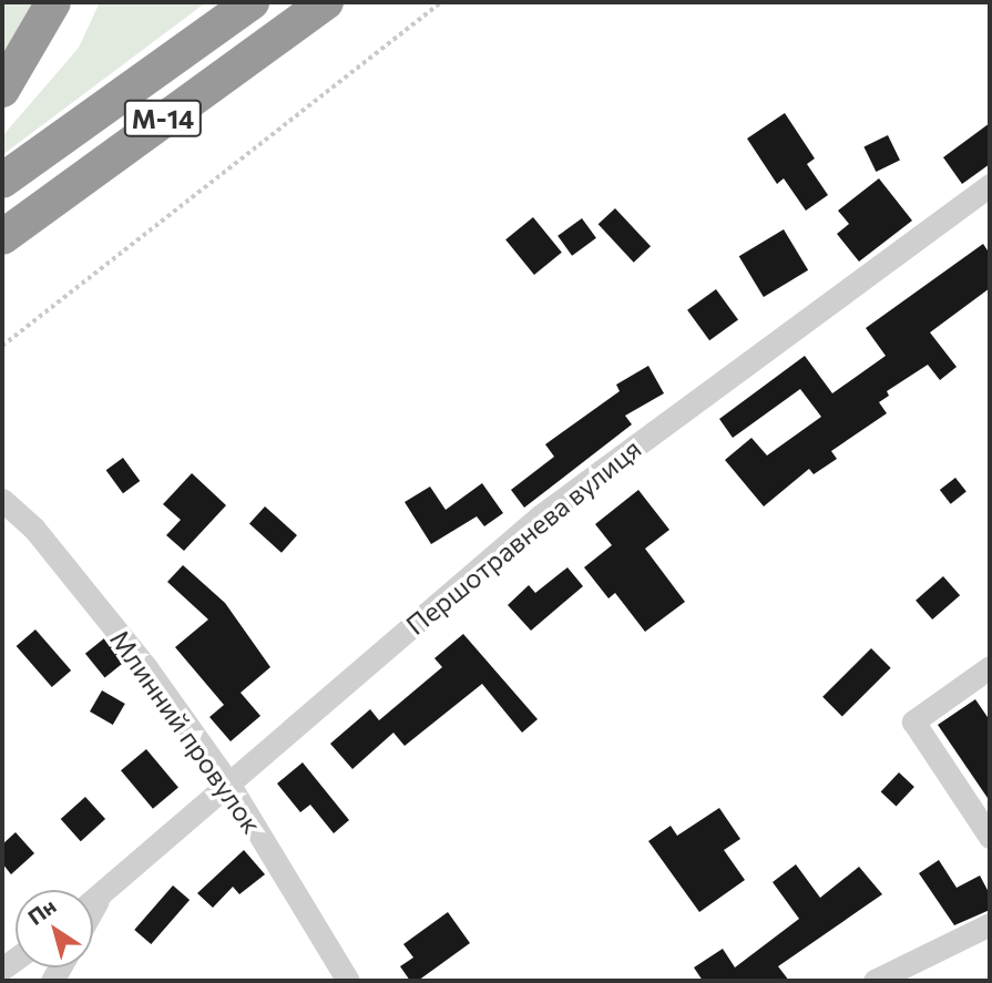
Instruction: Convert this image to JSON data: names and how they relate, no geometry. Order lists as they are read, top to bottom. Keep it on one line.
{"streets":{"highway":["М-14"],"street":["Першотравнева вулиця","Млинний провулок"]},"crossings":[["Першотравнева вулиця","Млинний провулок"]],"north":"top left"}
